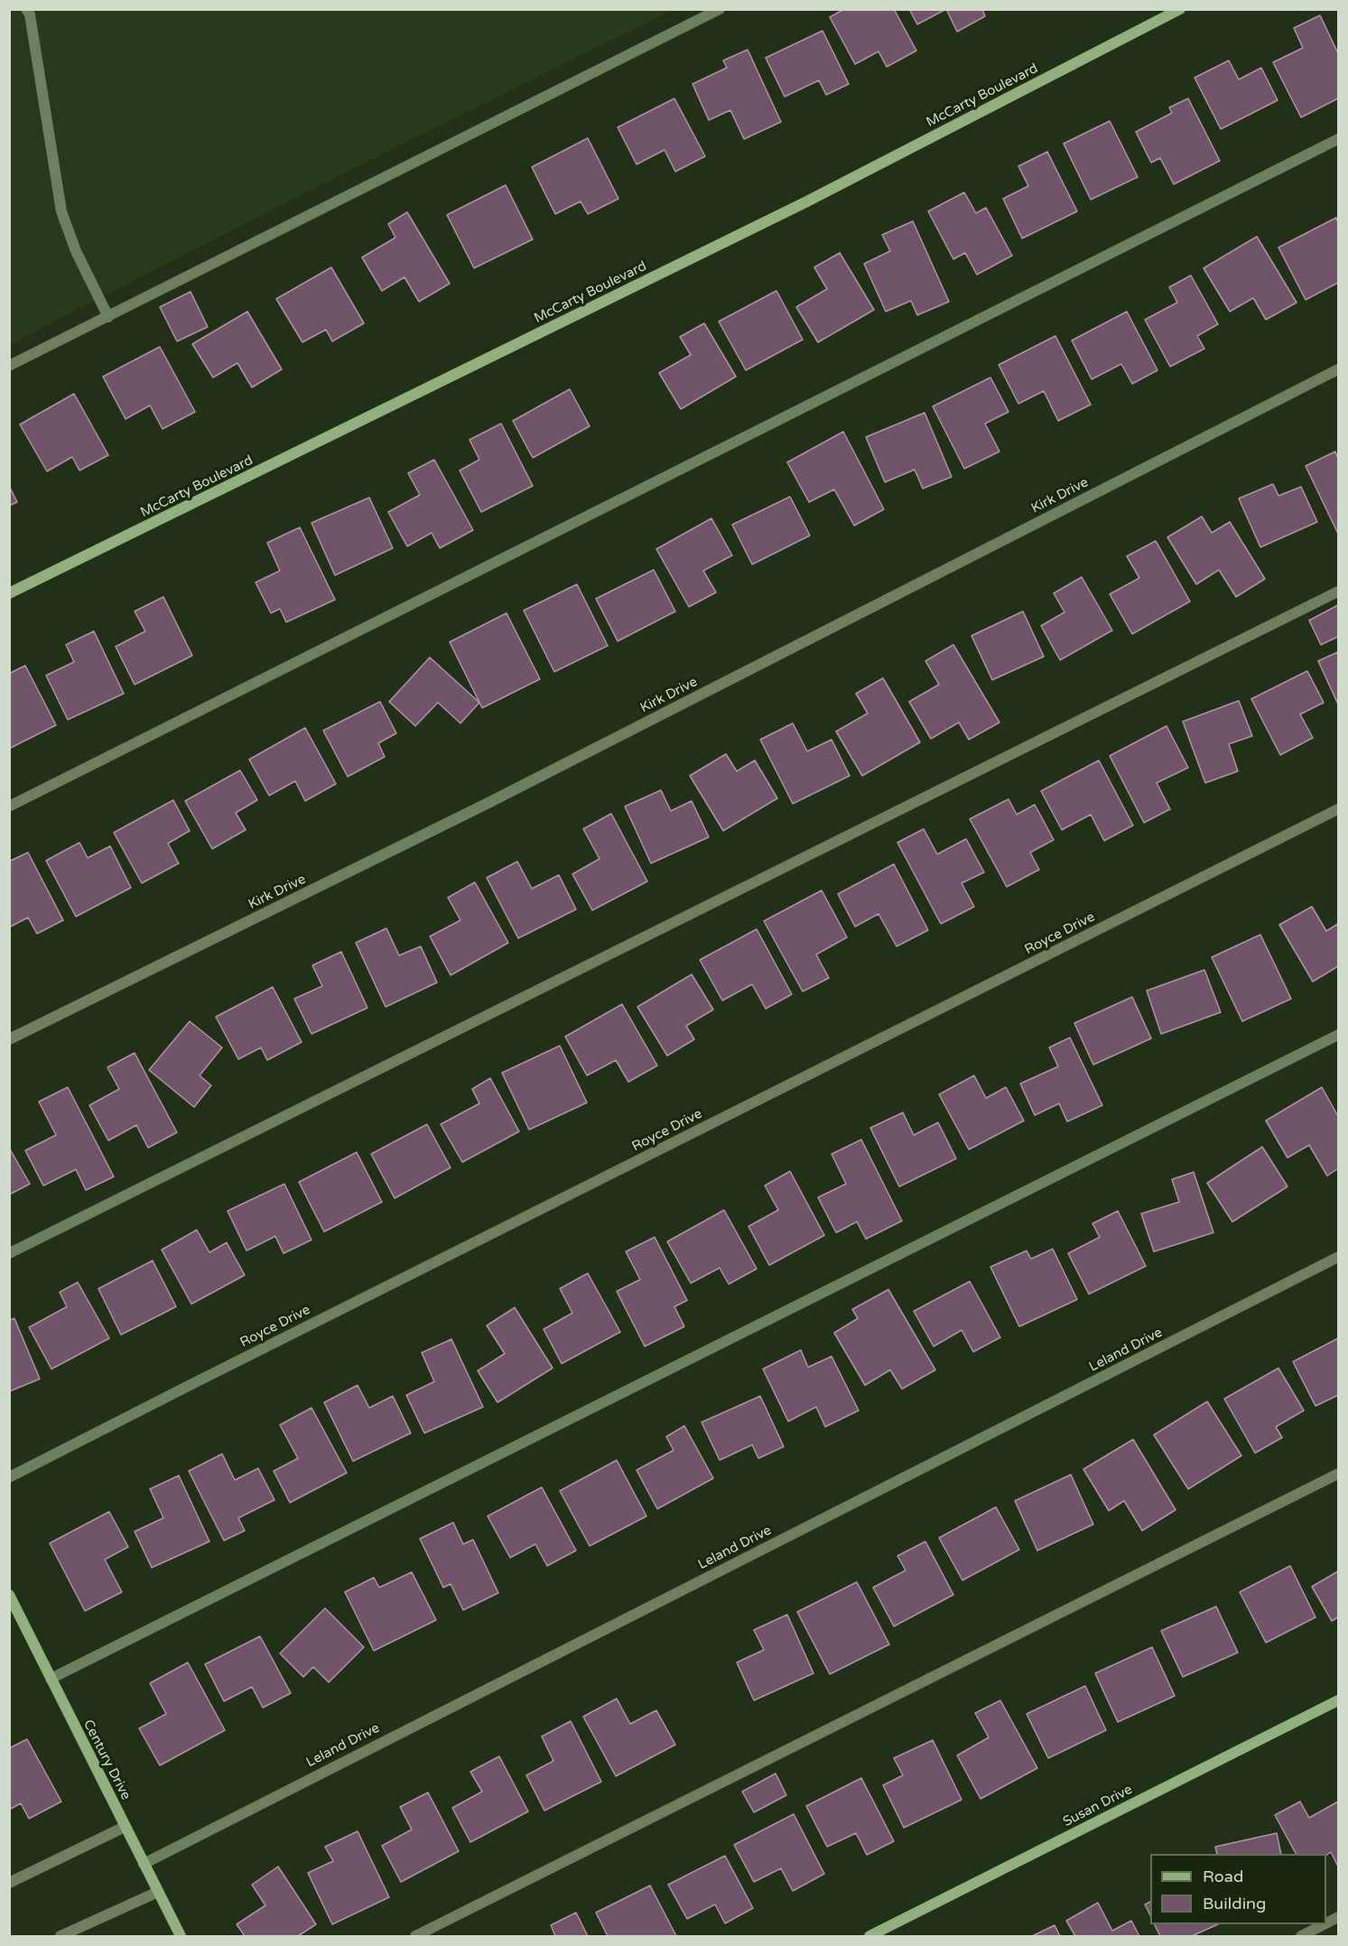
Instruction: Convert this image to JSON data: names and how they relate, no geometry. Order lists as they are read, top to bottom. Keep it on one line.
{"streets":{"main road":["McCarty Boulevard","Century Drive","Susan Drive"],"street":["Kirk Drive","Royce Drive","Leland Drive"]},"crossings":[["Leland Drive","Century Drive"]],"legend":["Road","Building"]}
